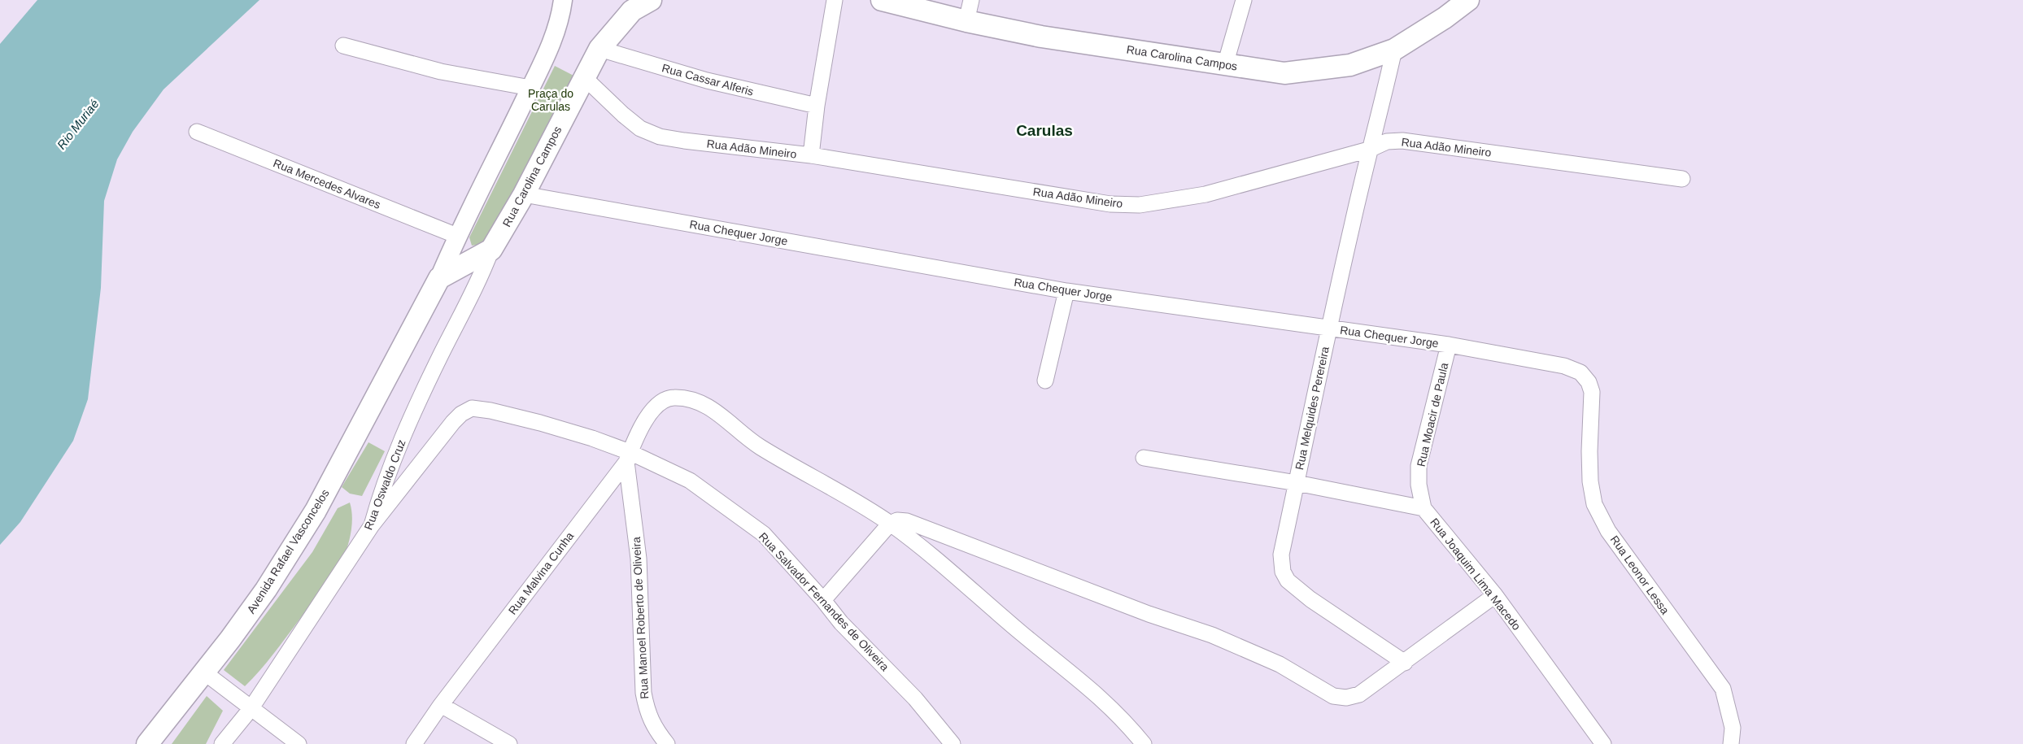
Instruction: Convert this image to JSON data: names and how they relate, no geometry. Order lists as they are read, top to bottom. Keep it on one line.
{"streets":{"main road":["Rua Carolina Campos","Avenida Rafael Vasconcelos"],"street":["Rua Cassar Alferis","Rua Adão Mineiro","Rua Mercedes Alvares","Rua Chequer Jorge","Rua Melquides Perereira","Rua Moacir de Paula","Rua Oswaldo Cruz","Rua Malvina Cunha","Rua Joaquim Lima Macedo","Rua Leonor Lessa","Rua Salvador Fernandes de Oliveira","Rua Manoel Roberto de Oliveira"]},"crossings":[["Rua Carolina Campos","Rua Cassar Alferis"],["Rua Carolina Campos","Rua Adão Mineiro"],["Rua Carolina Campos","Rua Chequer Jorge"],["Rua Carolina Campos","Rua Melquides Perereira"],["Rua Carolina Campos","Rua Oswaldo Cruz"],["Rua Adão Mineiro","Rua Melquides Perereira"],["Rua Chequer Jorge","Rua Melquides Perereira"],["Rua Chequer Jorge","Rua Moacir de Paula"],["Rua Chequer Jorge","Rua Leonor Lessa"],["Rua Melquides Perereira","Rua Joaquim Lima Macedo"],["Rua Moacir de Paula","Rua Joaquim Lima Macedo"],["Rua Oswaldo Cruz","Rua Salvador Fernandes de Oliveira"],["Rua Malvina Cunha","Rua Salvador Fernandes de Oliveira"],["Rua Malvina Cunha","Rua Manoel Roberto de Oliveira"],["Rua Salvador Fernandes de Oliveira","Rua Manoel Roberto de Oliveira"]],"districts":["Carulas"],"water":["Rio Muriaé"],"parks":["Praça do Carulas"]}
